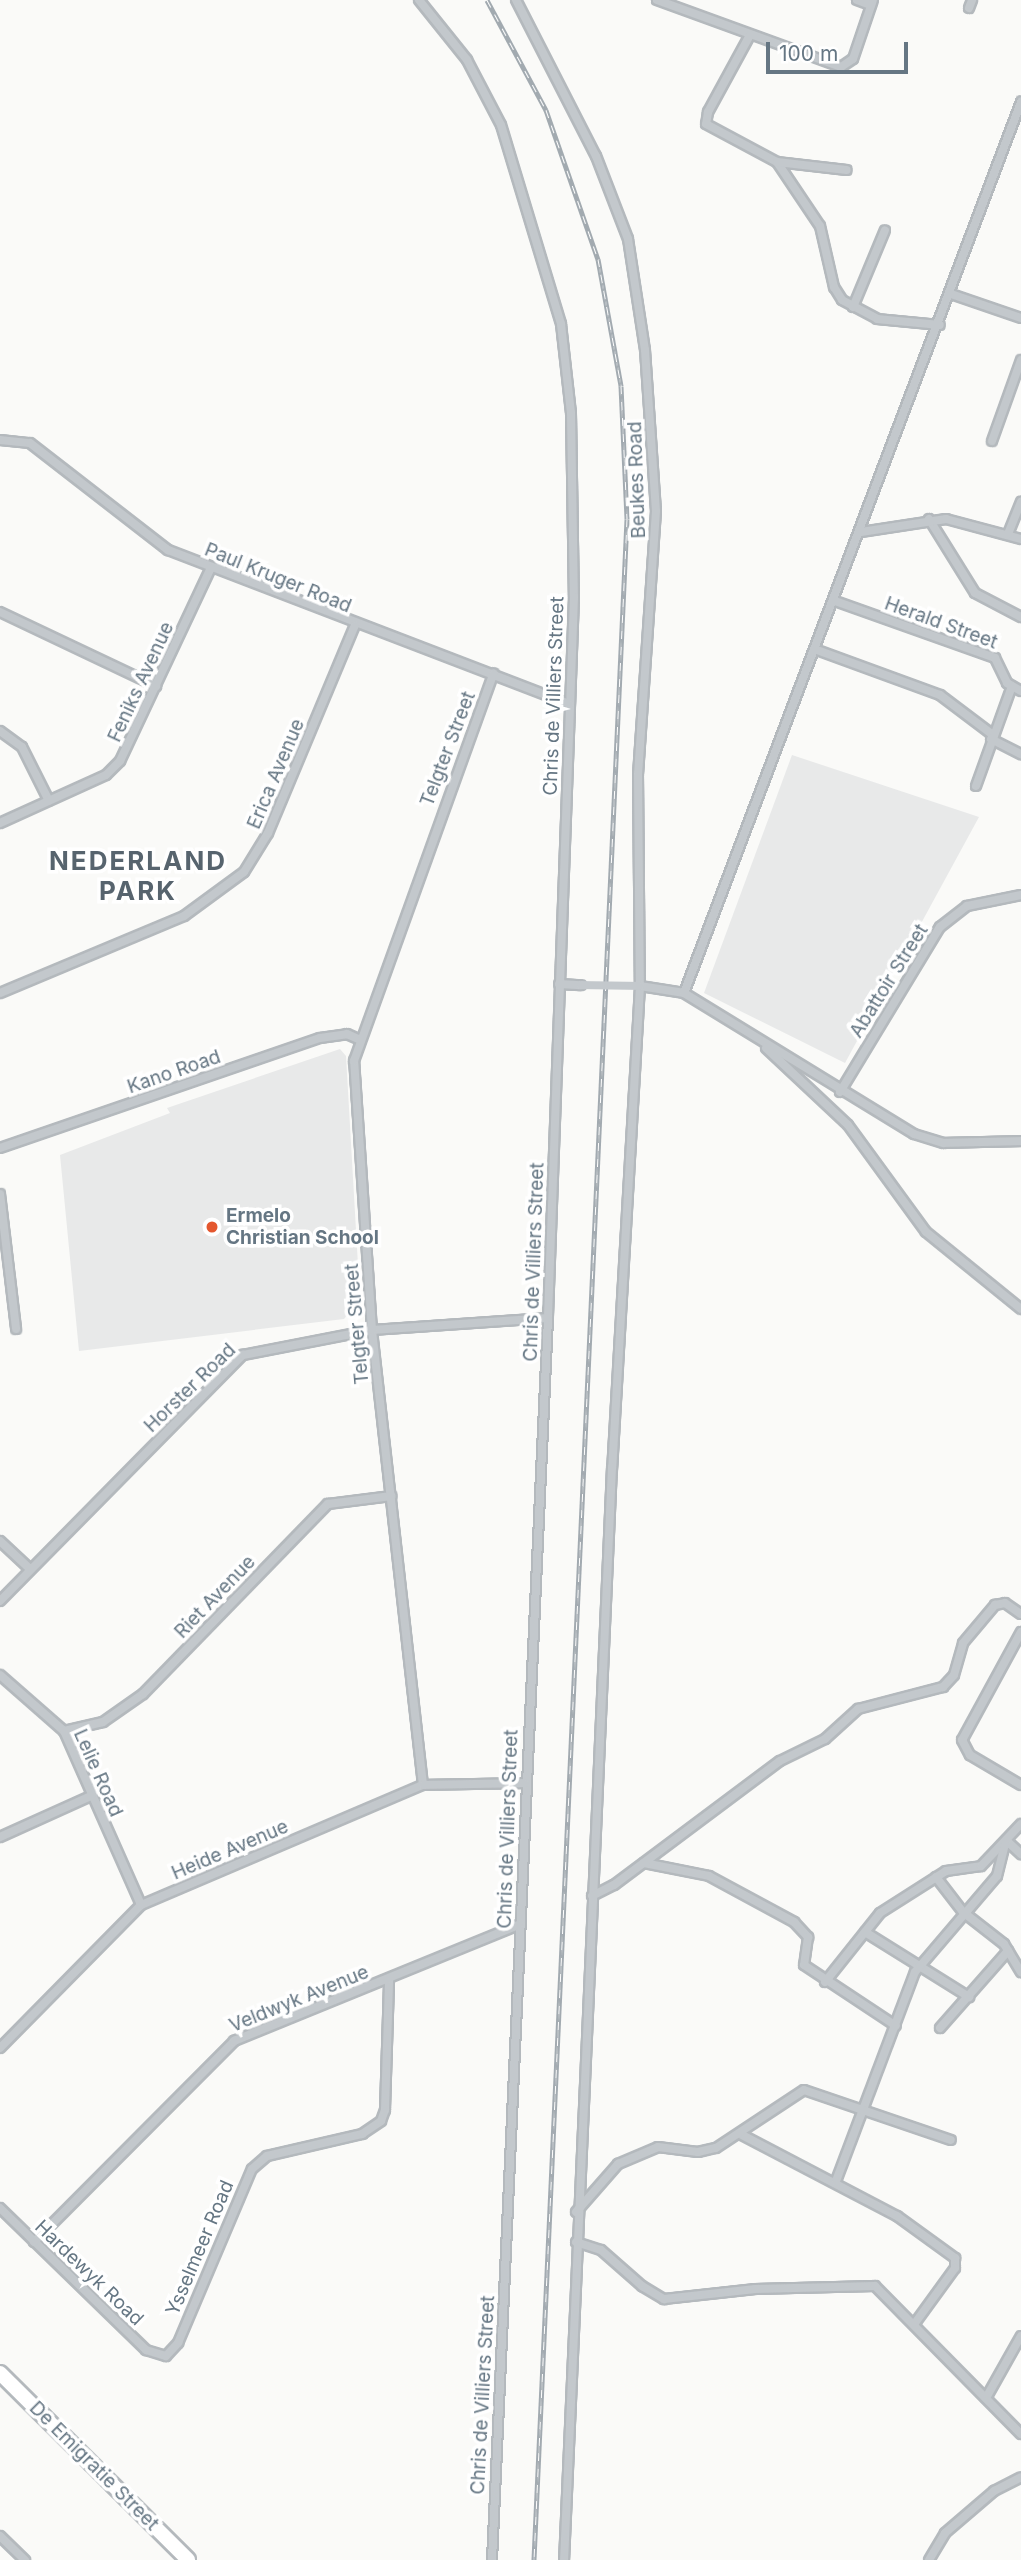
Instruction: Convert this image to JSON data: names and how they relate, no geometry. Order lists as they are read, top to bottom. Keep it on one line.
{"streets":{"highway":["De Emigratie Street"],"street":["Beukes Road","Paul Kruger Road","Herald Street","Feniks Avenue","Chris de Villiers Street","Telgter Street","Erica Avenue","Abattoir Street","Kano Road","Horster Road","Riet Avenue","Lelie Road","Heide Avenue","Veldwyk Avenue","Ysselmeer Road","Hardewyk Road"]},"crossings":[["Paul Kruger Road","Feniks Avenue"],["Paul Kruger Road","Chris de Villiers Street"],["Paul Kruger Road","Telgter Street"],["Paul Kruger Road","Erica Avenue"],["Chris de Villiers Street","Horster Road"],["Chris de Villiers Street","Heide Avenue"],["Chris de Villiers Street","Veldwyk Avenue"],["Telgter Street","Kano Road"],["Telgter Street","Horster Road"],["Telgter Street","Riet Avenue"],["Telgter Street","Heide Avenue"],["Riet Avenue","Lelie Road"],["Lelie Road","Heide Avenue"],["Veldwyk Avenue","Ysselmeer Road"],["Veldwyk Avenue","Hardewyk Road"],["Ysselmeer Road","Hardewyk Road"]],"districts":["NEDERLAND PARK"],"places":["Ermelo Christian School"],"scale_bar":"100 m"}
